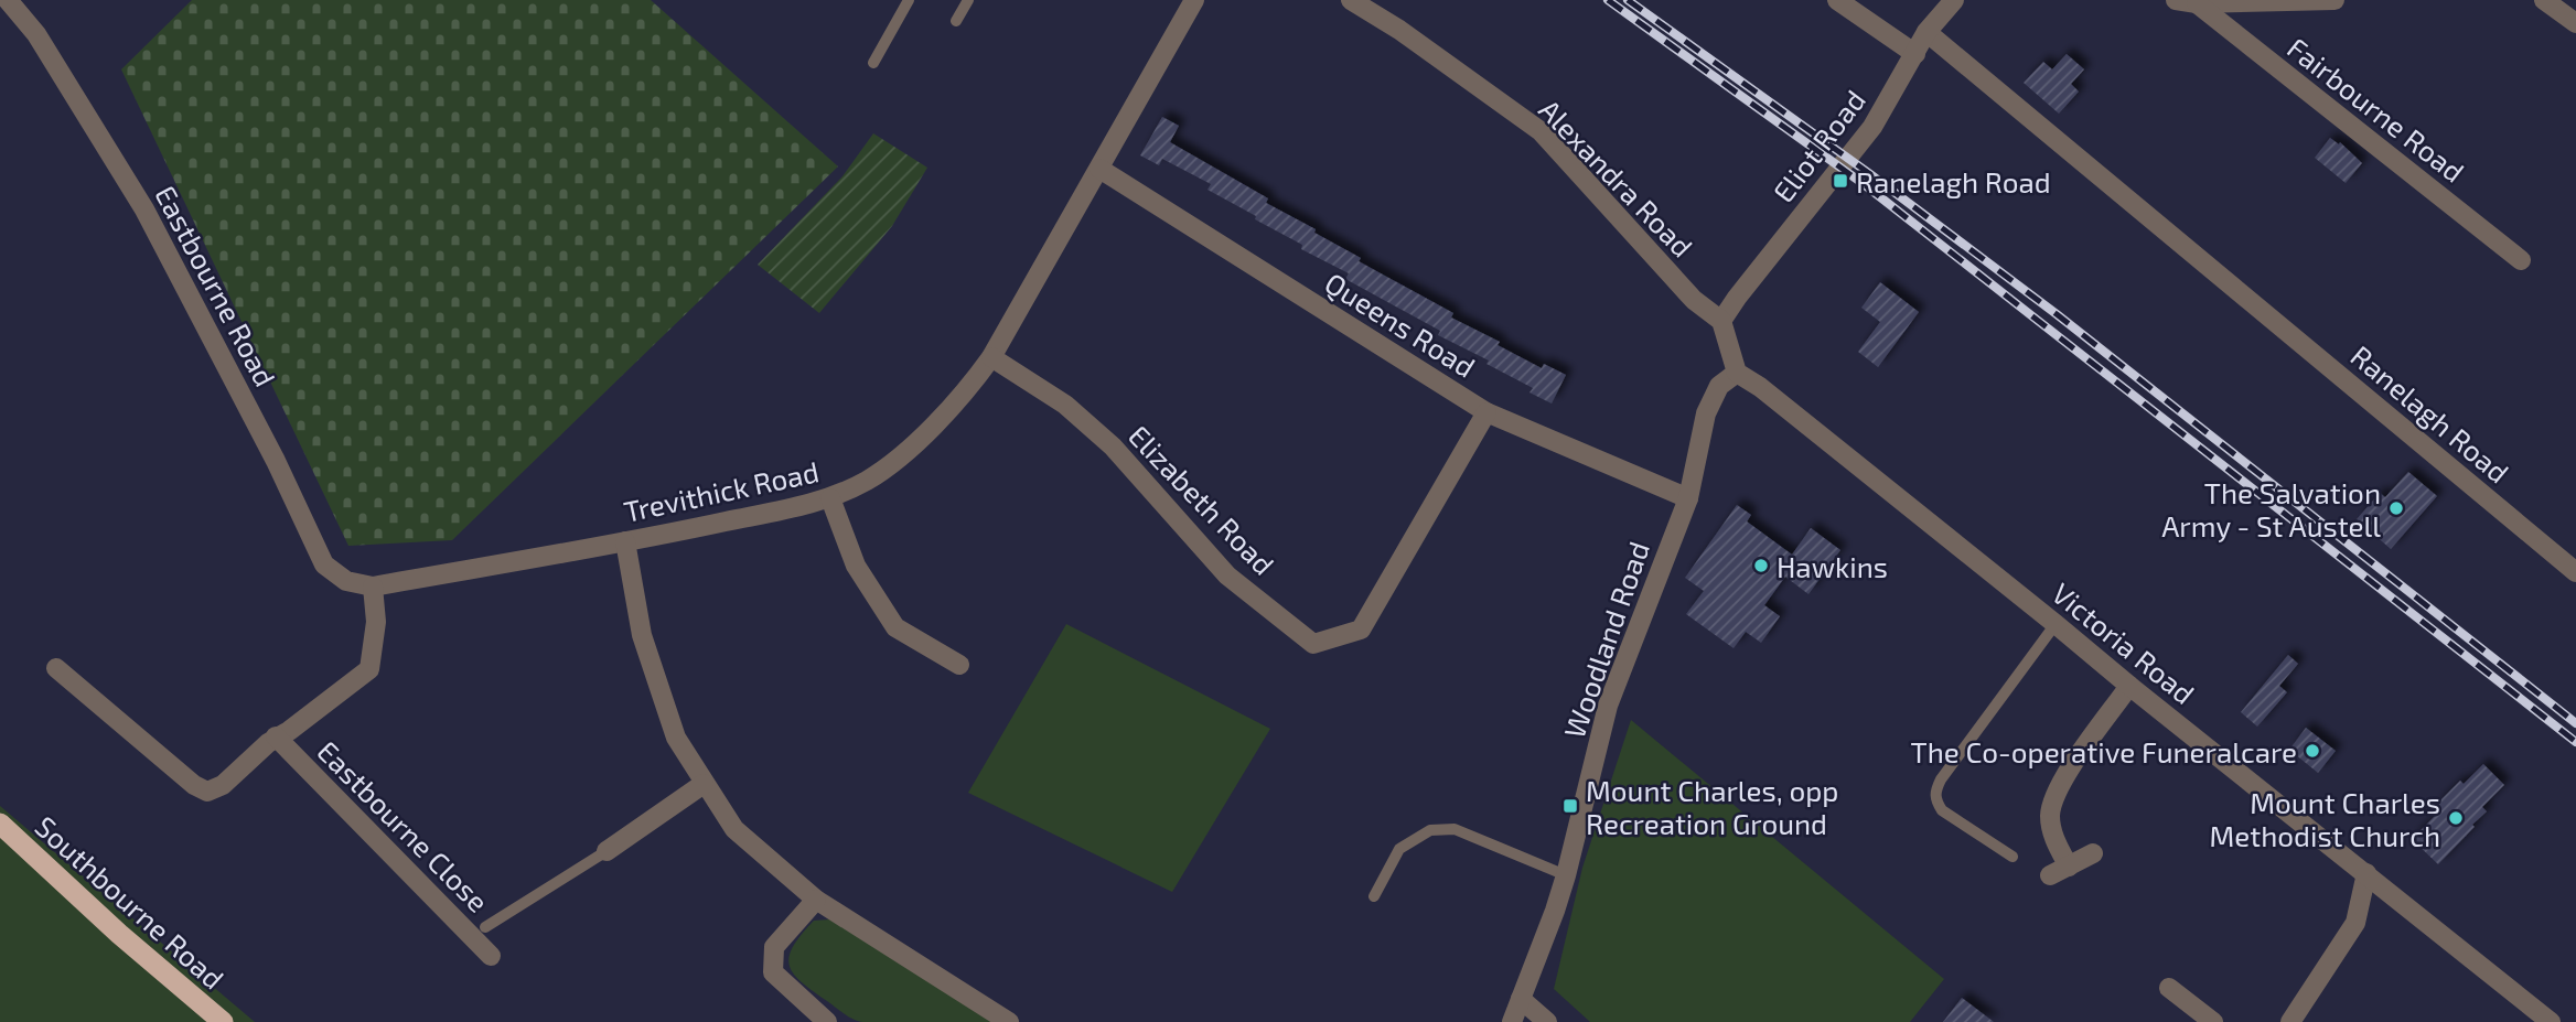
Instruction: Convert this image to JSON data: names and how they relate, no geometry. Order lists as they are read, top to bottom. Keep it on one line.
{"streets":{"highway":["Southbourne Road"],"street":["Fairbourne Road","Eliot Road","Alexandra Road","Eastbourne Road","Queens Road","Ranelagh Road","Trevithick Road","Elizabeth Road","Woodland Road","Victoria Road","Eastbourne Close"]},"crossings":[["Eliot Road","Alexandra Road"],["Eliot Road","Ranelagh Road"],["Eastbourne Road","Trevithick Road"],["Queens Road","Trevithick Road"],["Queens Road","Elizabeth Road"],["Queens Road","Woodland Road"],["Trevithick Road","Elizabeth Road"],["Woodland Road","Victoria Road"]],"places":{"transit":["Ranelagh Road","Mount Charles, opp Recreation Ground"],"other":["The Salvation Army - St Austell","Hawkins","The Co-operative Funeralcare","Mount Charles Methodist Church"]}}
